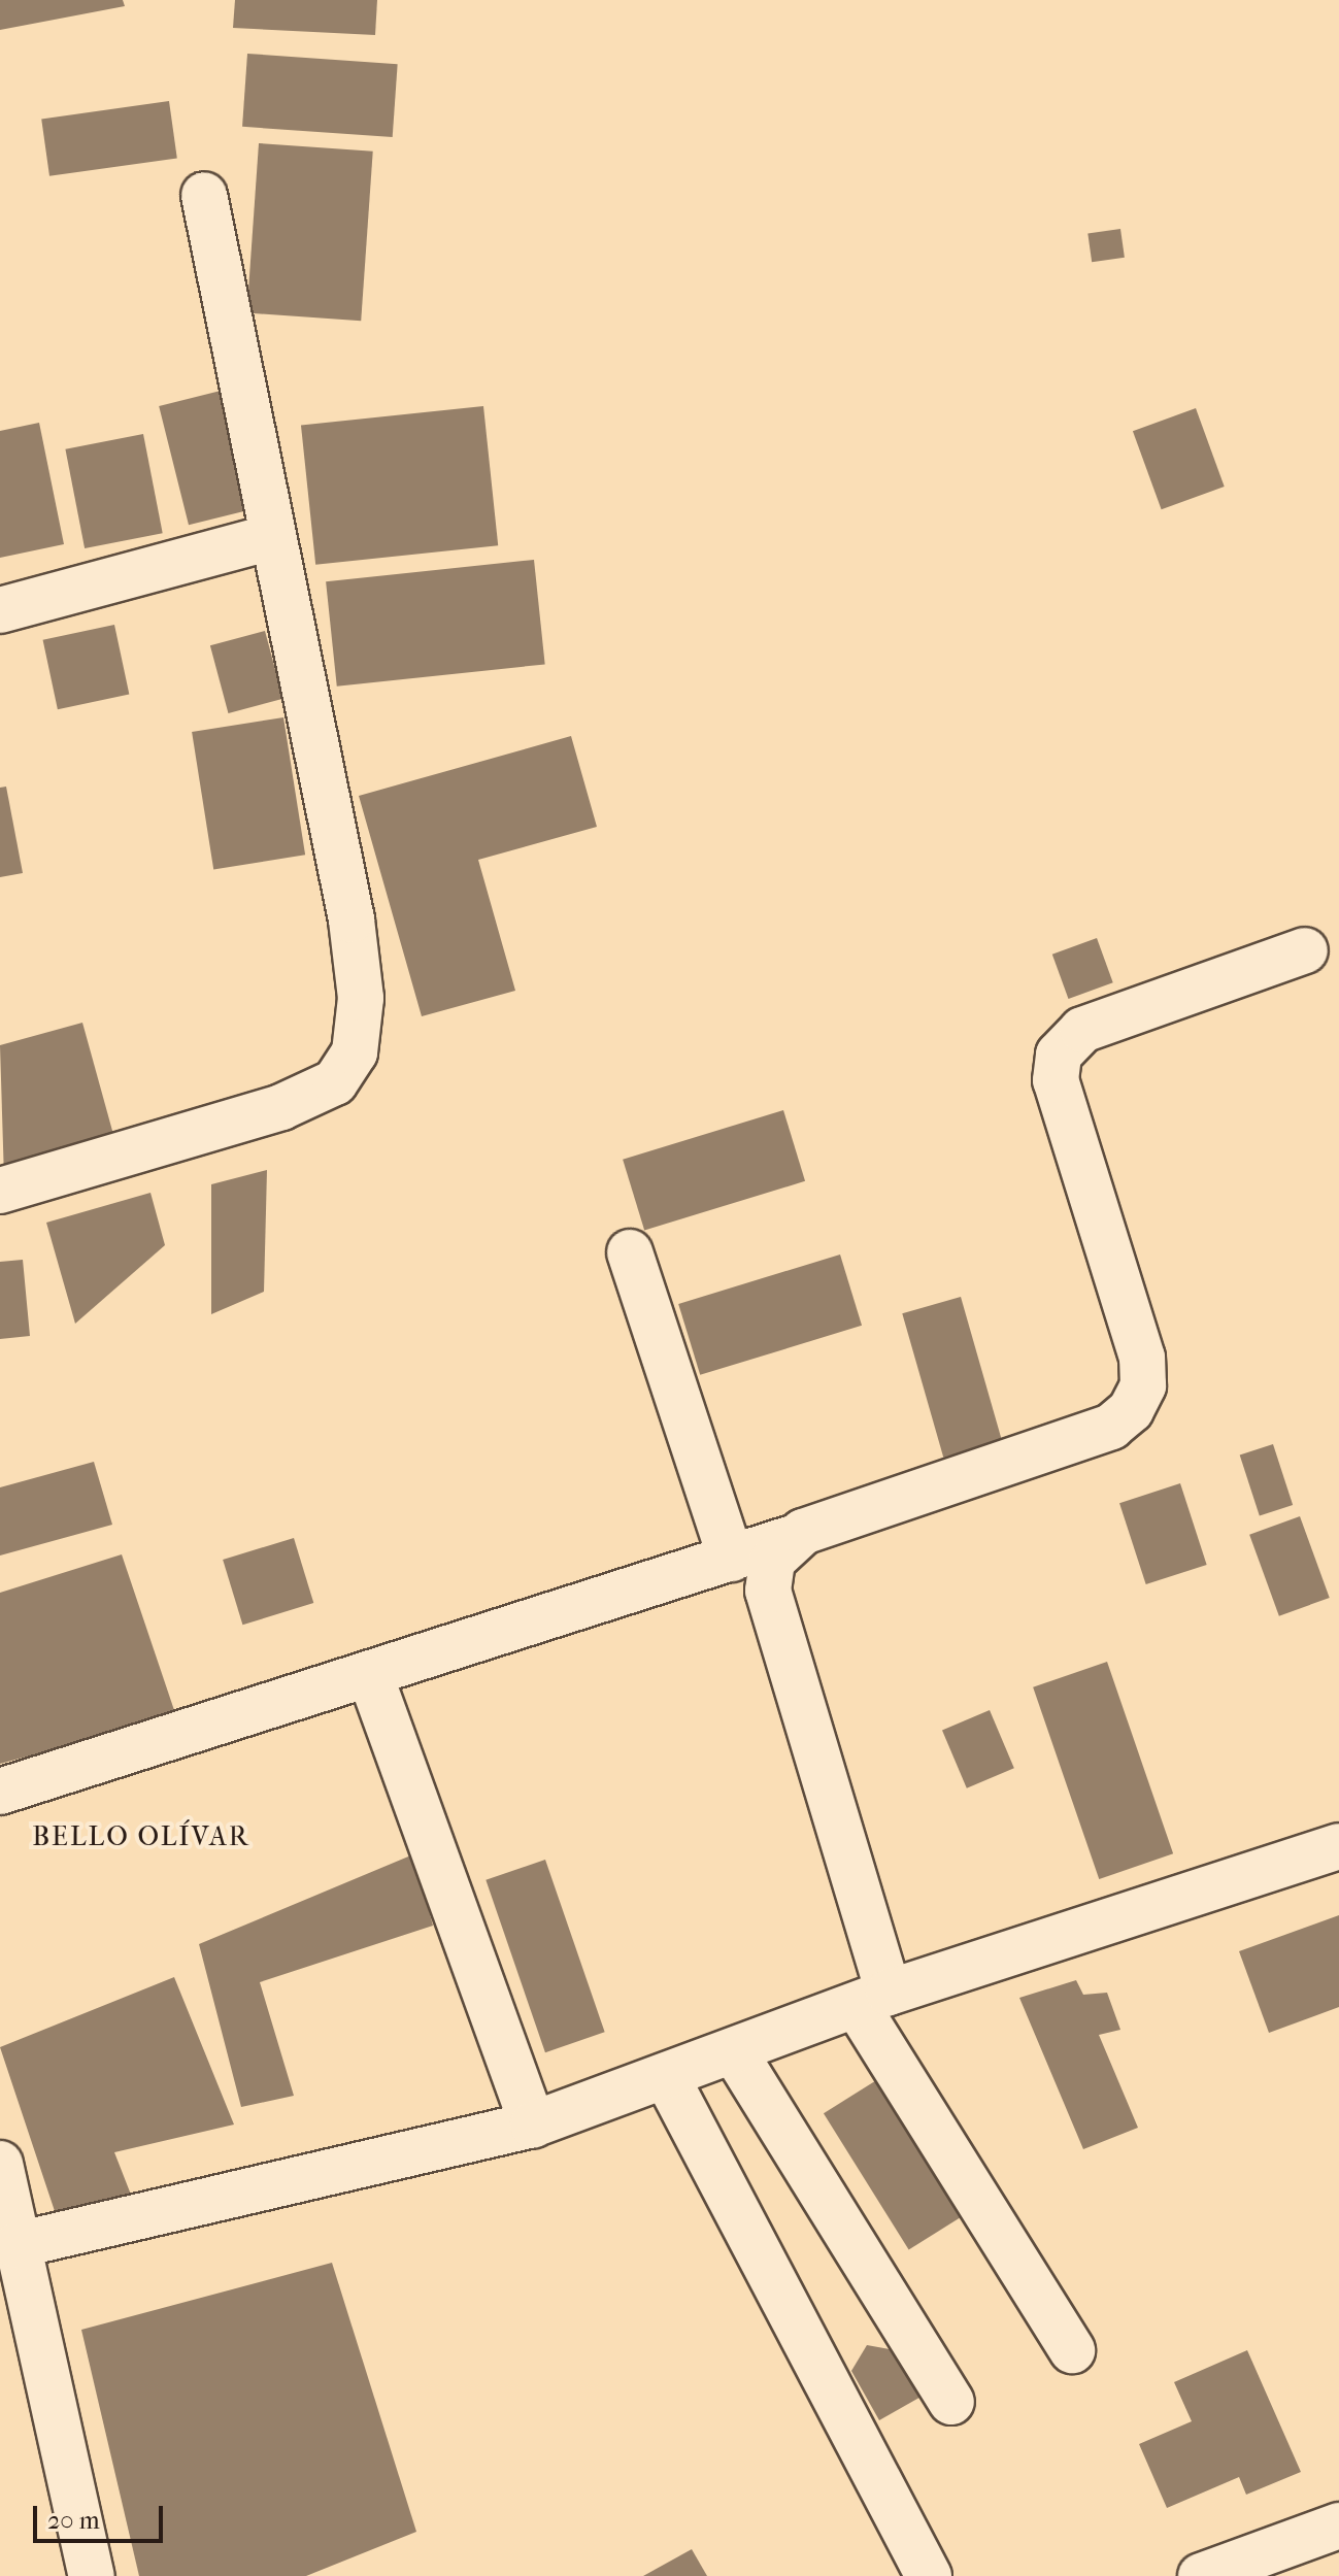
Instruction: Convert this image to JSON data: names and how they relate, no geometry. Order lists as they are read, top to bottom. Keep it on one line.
{"districts":["BELLO OLÍVAR"],"scale_bar":"20 m"}
